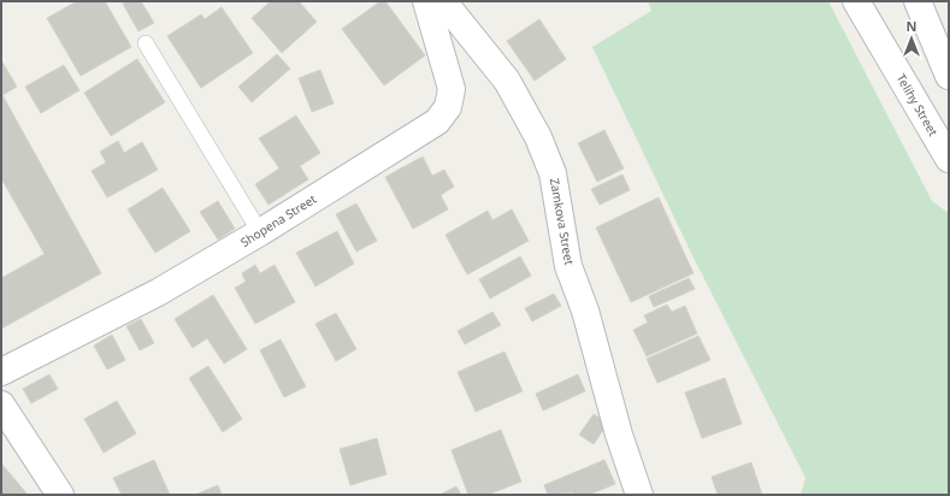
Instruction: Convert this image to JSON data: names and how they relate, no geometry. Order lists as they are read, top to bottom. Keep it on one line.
{"streets":{"street":["Telihy Street","Shopena Street","Zamkova Street"]},"north":"top"}
